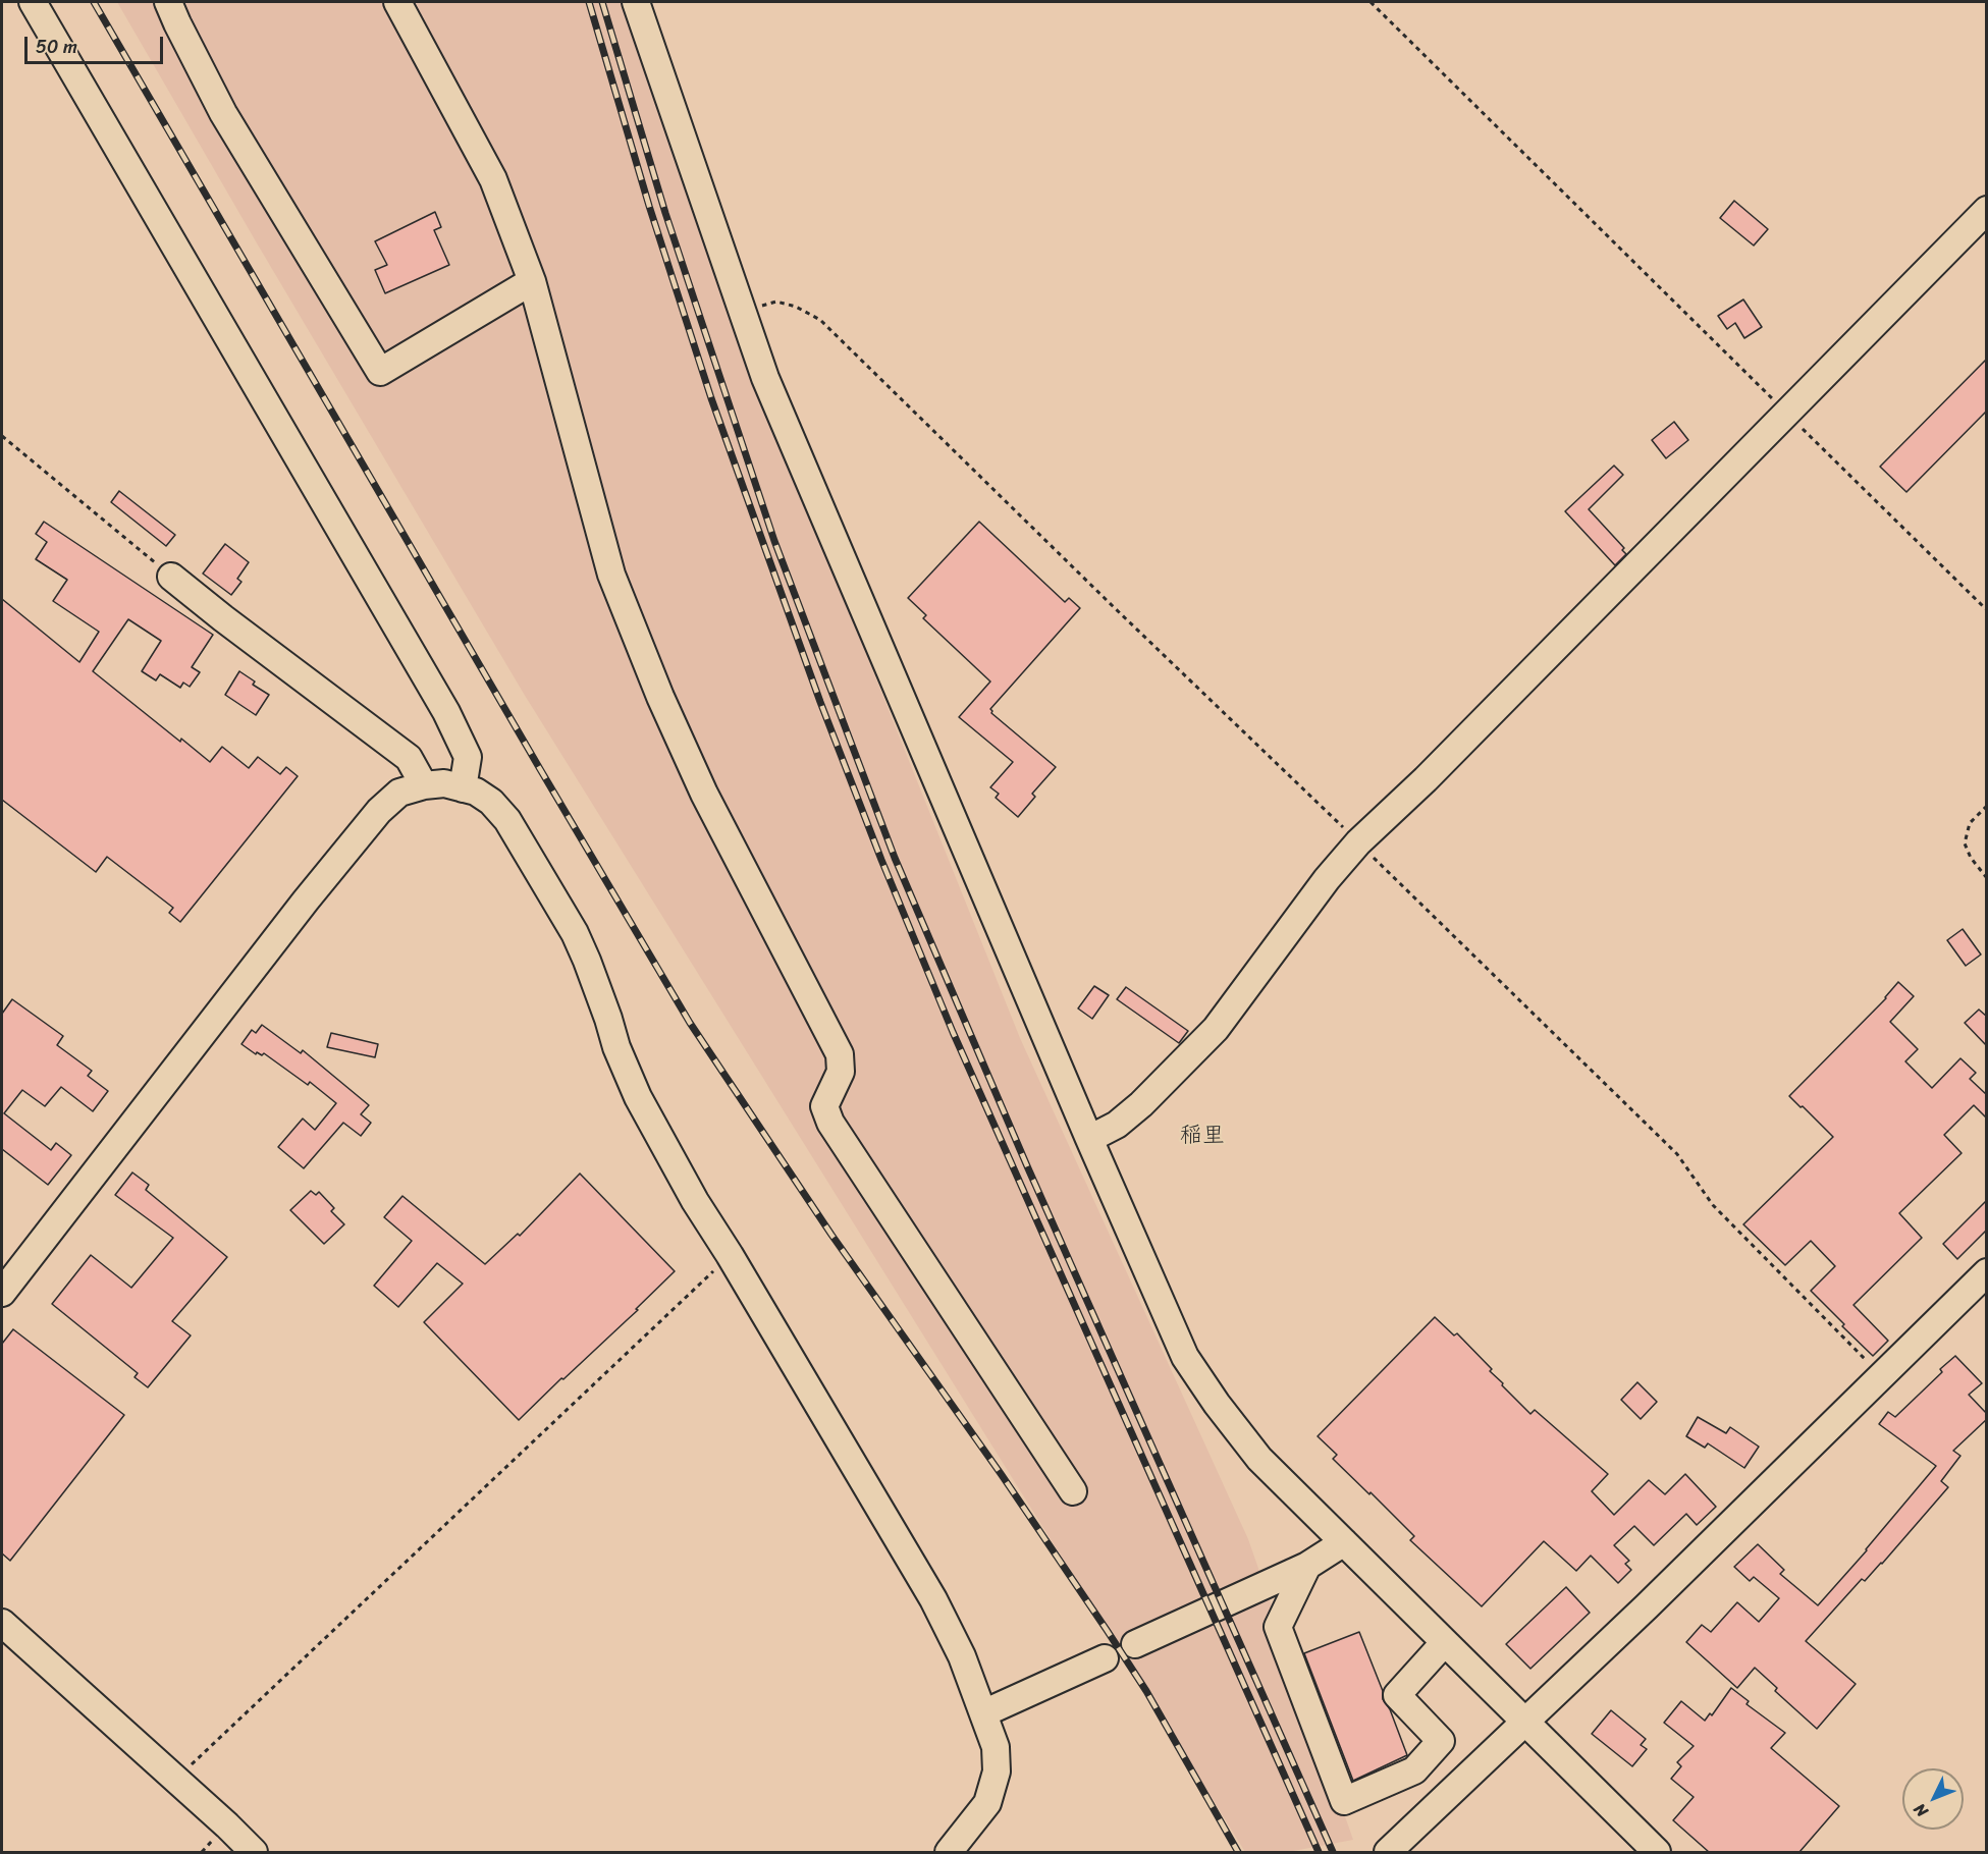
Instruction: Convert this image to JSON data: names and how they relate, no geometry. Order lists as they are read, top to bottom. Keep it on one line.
{"districts":["稲里"],"scale_bar":"50 m","north":"bottom left"}
